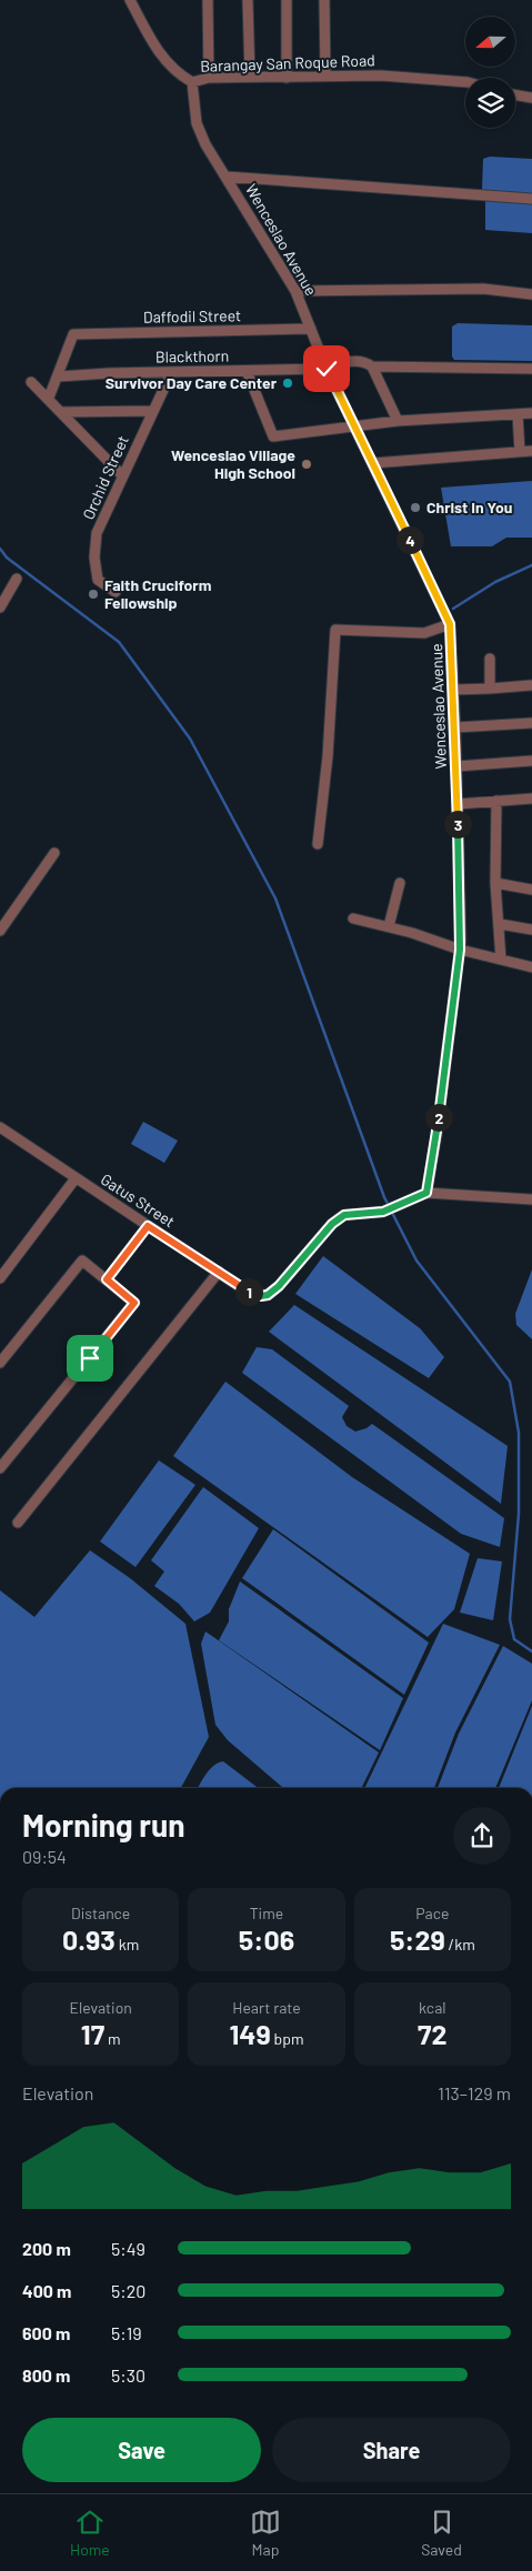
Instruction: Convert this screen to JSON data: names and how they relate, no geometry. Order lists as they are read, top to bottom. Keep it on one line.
{"streets":{"street":["Barangay San Roque Road","Wenceslao Avenue","Daffodil Street","Blackthorn","Orchid Street","Gatus Street"]},"crossings":[["Barangay San Roque Road","Wenceslao Avenue"],["Wenceslao Avenue","Daffodil Street"],["Wenceslao Avenue","Blackthorn"],["Wenceslao Avenue","Gatus Street"],["Daffodil Street","Blackthorn"],["Blackthorn","Orchid Street"]],"places":["Survivor Day Care Center","Wenceslao Village High School","Christ In You","Faith Cruciform Fellowship"],"north":"left","page":{"pins":["4","3","2","1"],"heading":["Morning run","09:54"],"stats":[["Distance","0.93 km"],["Time","5:06"],["Pace","5:29 /km"],["Elevation","17 m"],["Heart rate","149 bpm"],["kcal","72"]],"chart":["Elevation","113–129 m"],"list":[{"name":"200 m","note":"5:49"},{"name":"400 m","note":"5:20"},{"name":"600 m","note":"5:19"},{"name":"800 m","note":"5:30"}],"buttons":["Save","Share"],"tabs":["Home","Map","Saved"]}}
